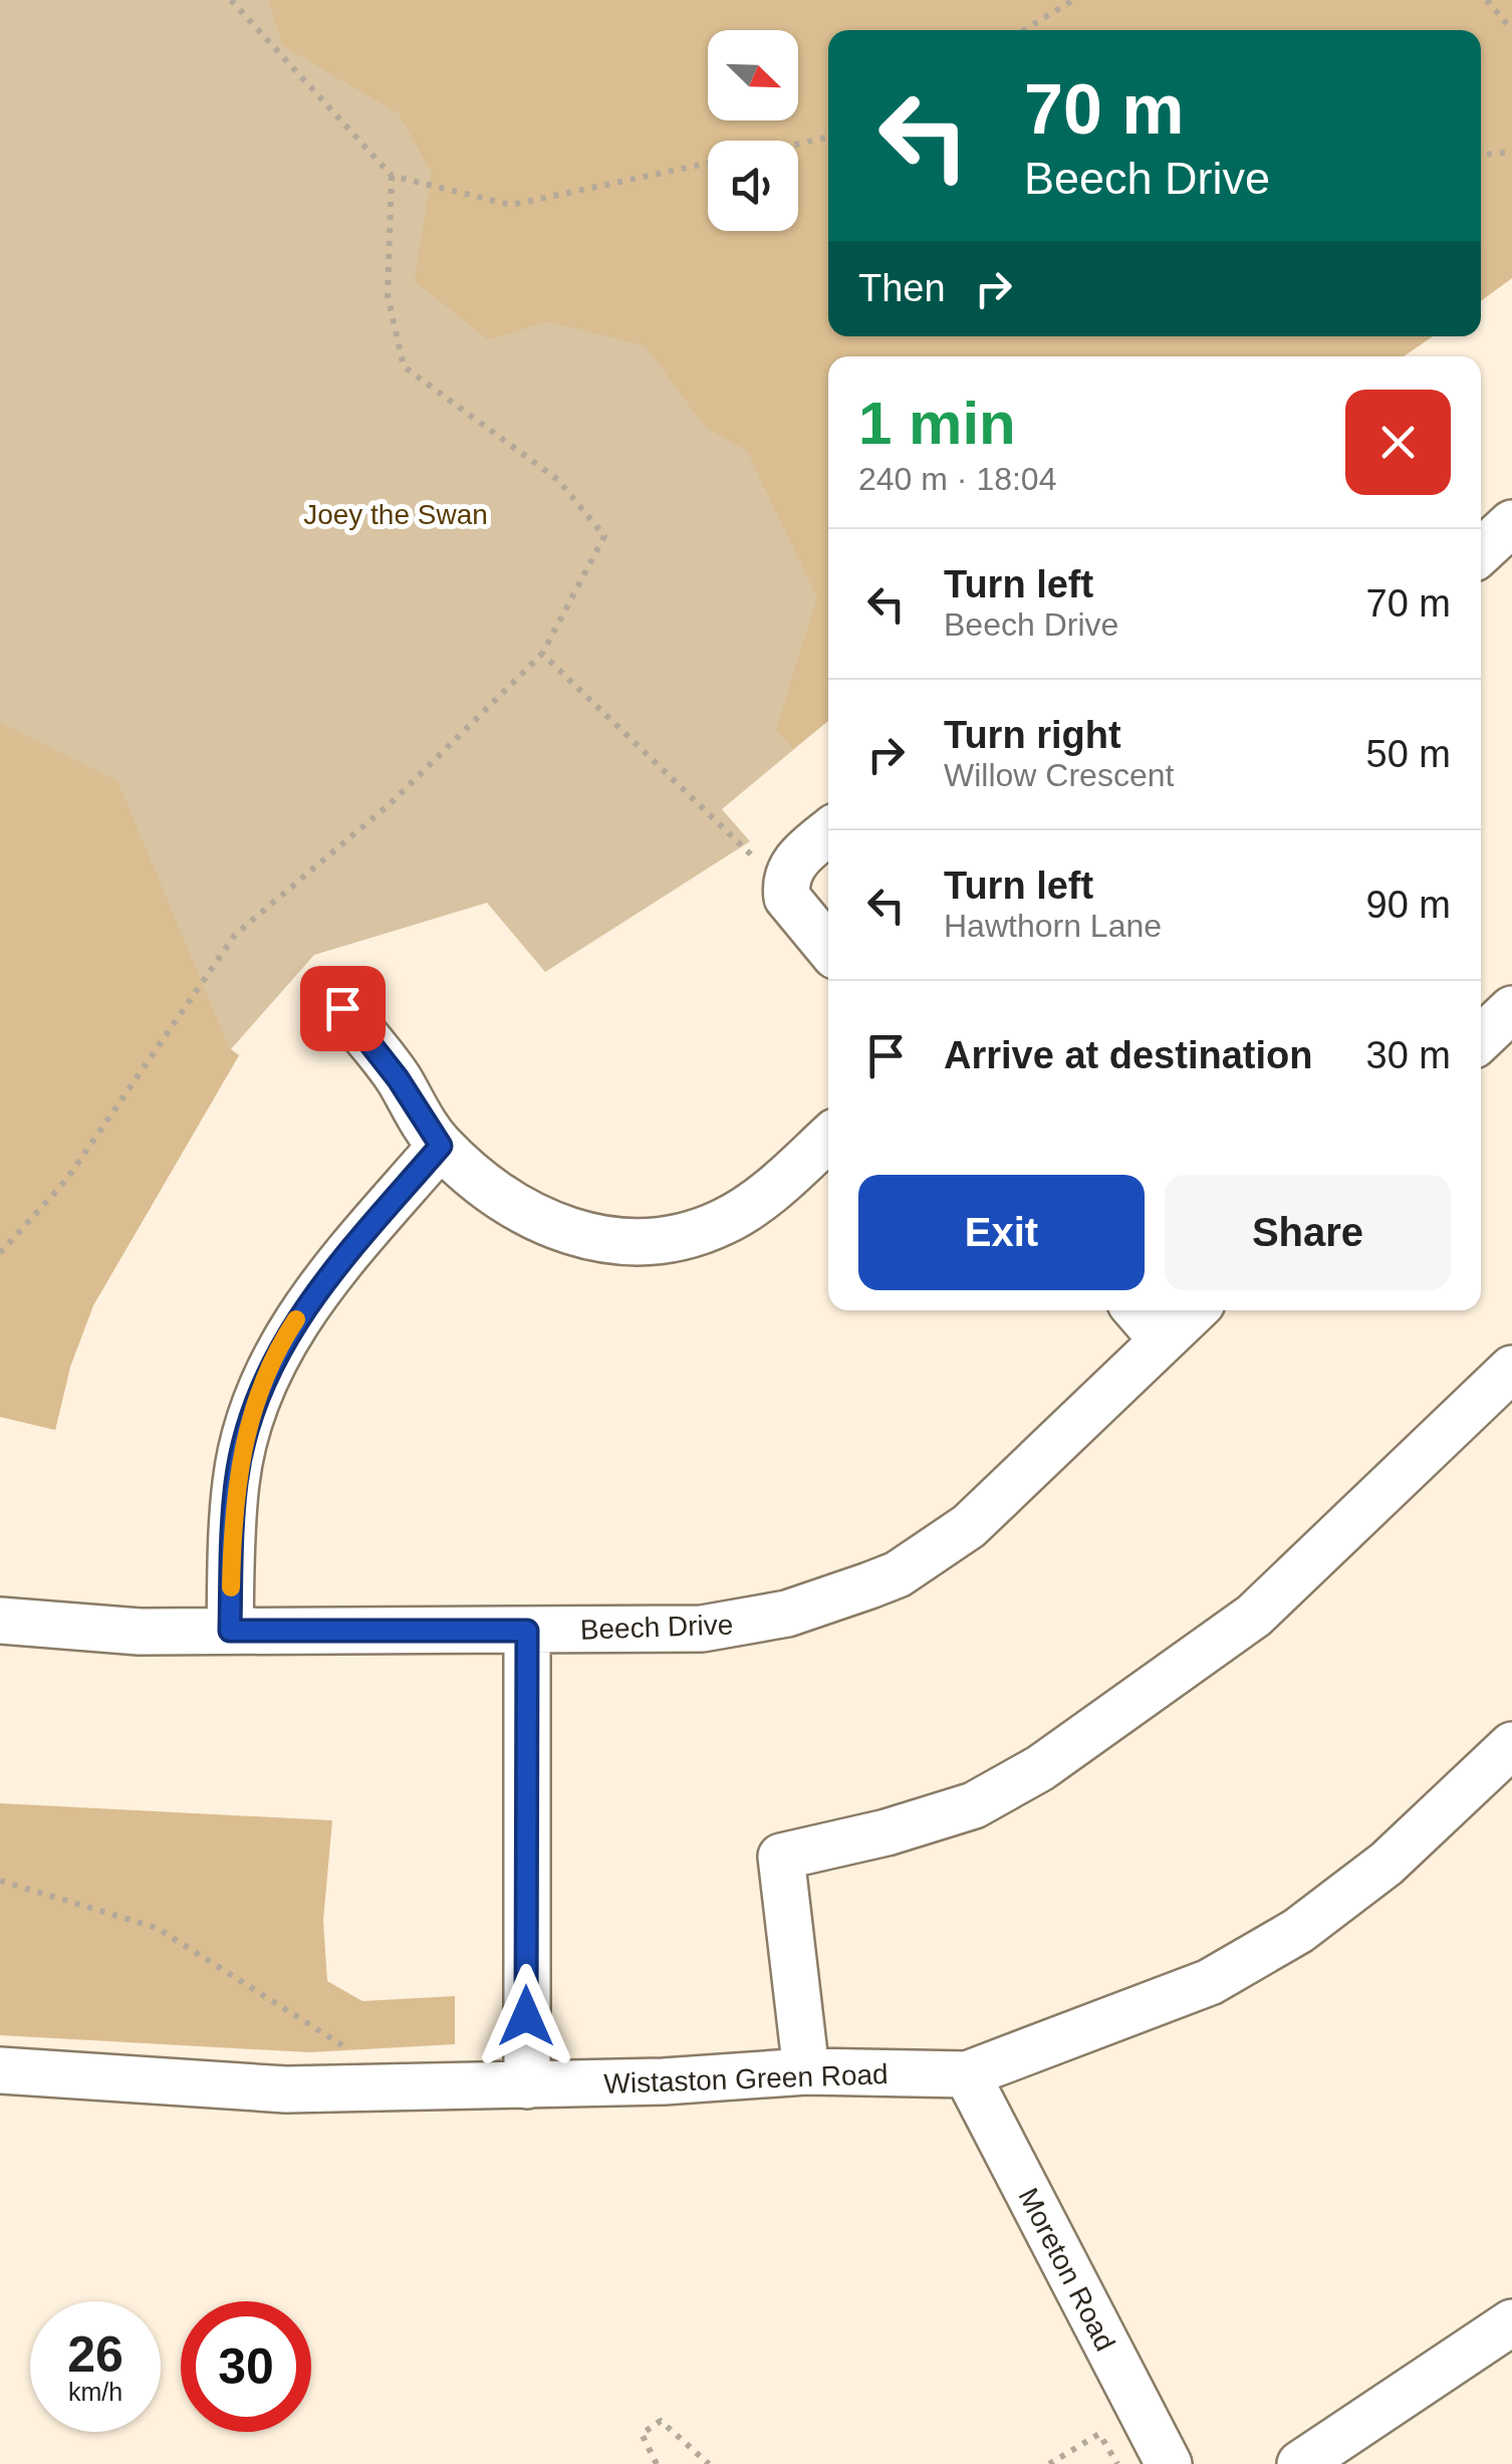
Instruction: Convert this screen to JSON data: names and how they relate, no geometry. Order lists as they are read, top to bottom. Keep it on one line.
{"streets":{"street":["Beech Drive","Wistaston Green Road","Moreton Road"]},"crossings":[["Wistaston Green Road","Moreton Road"]],"parks":["Joey the Swan"],"north":"bottom right","page":{"turn":["70 m","Beech Drive"],"then":"Then","heading":["1 min","240 m · 18:04"],"list":[{"name":"Turn left","note":"Beech Drive","value":"70 m"},{"name":"Turn right","note":"Willow Crescent","value":"50 m"},{"name":"Turn left","note":"Hawthorn Lane","value":"90 m"},{"name":"Arrive at destination","value":"30 m"}],"buttons":["Exit","Share"],"speed":"26 km/h","limit":"30"}}
